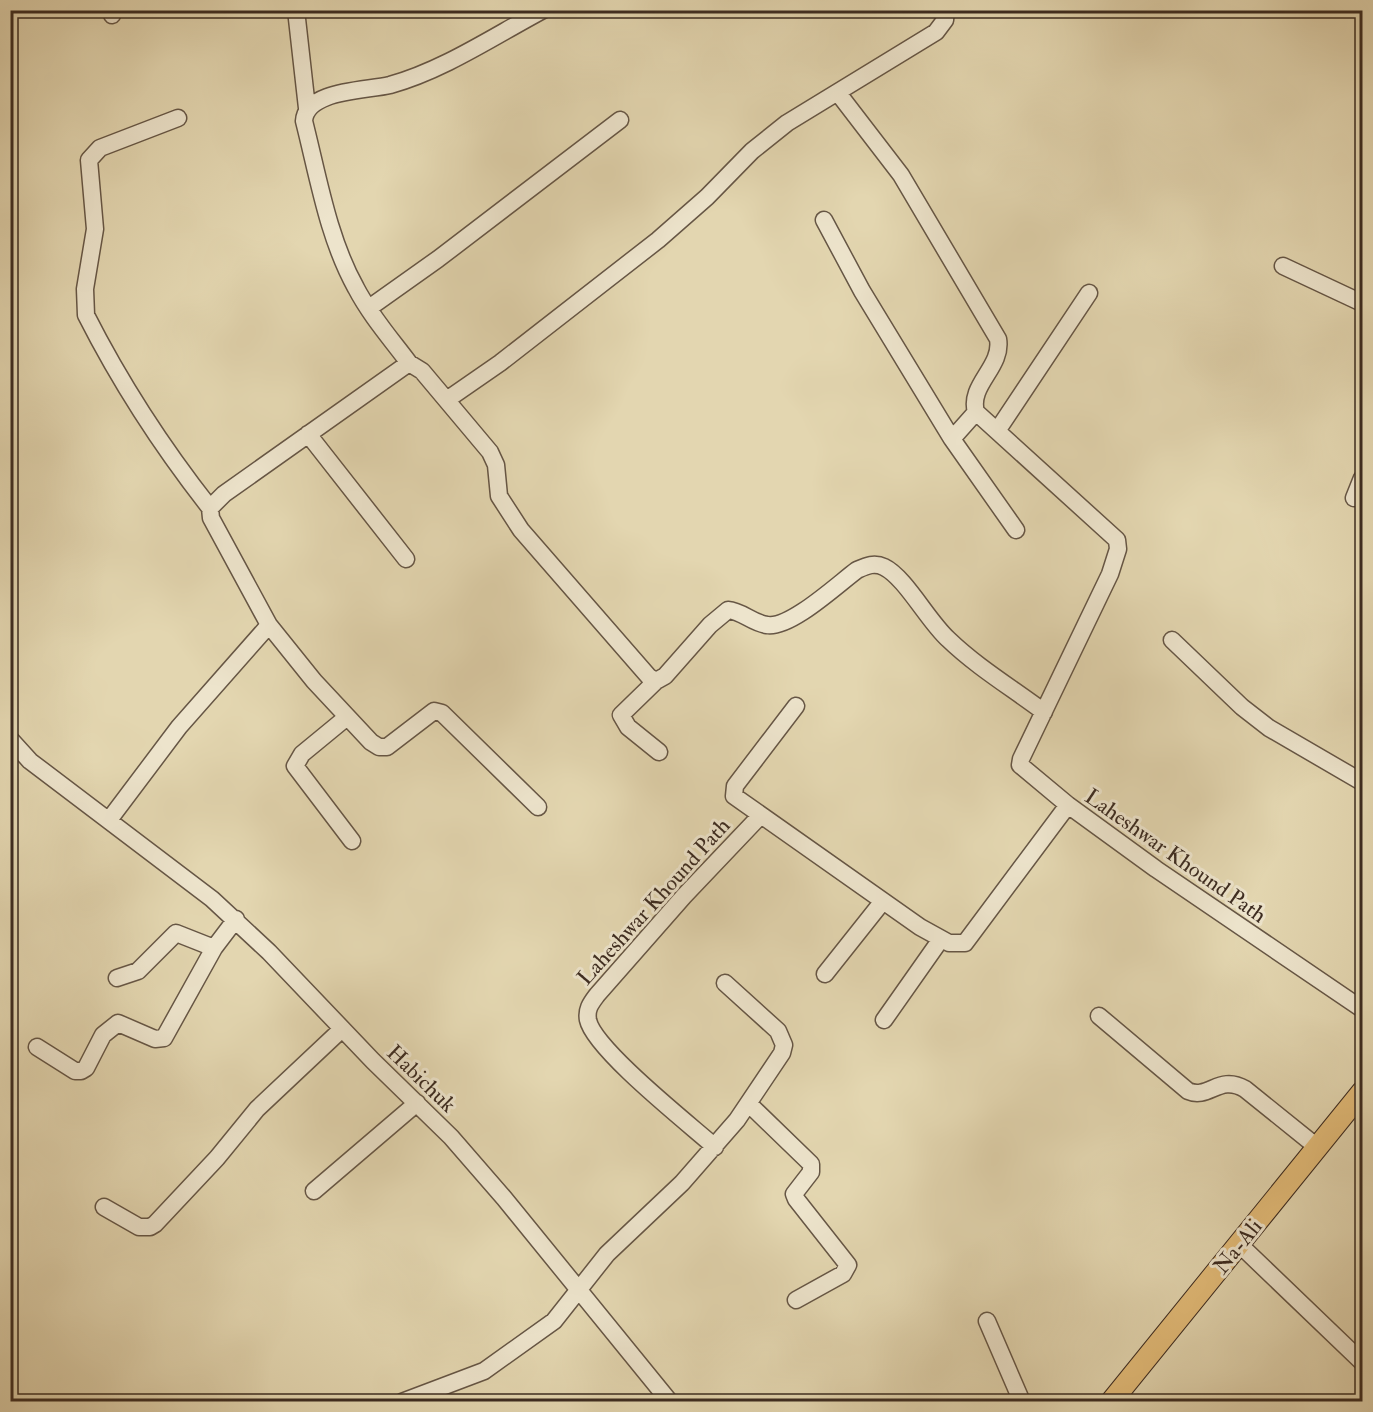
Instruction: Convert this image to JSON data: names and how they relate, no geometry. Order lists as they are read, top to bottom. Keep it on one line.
{"streets":{"main road":["Na-Ali"],"street":["Laheshwar Khound Path","Habichuk"]}}
